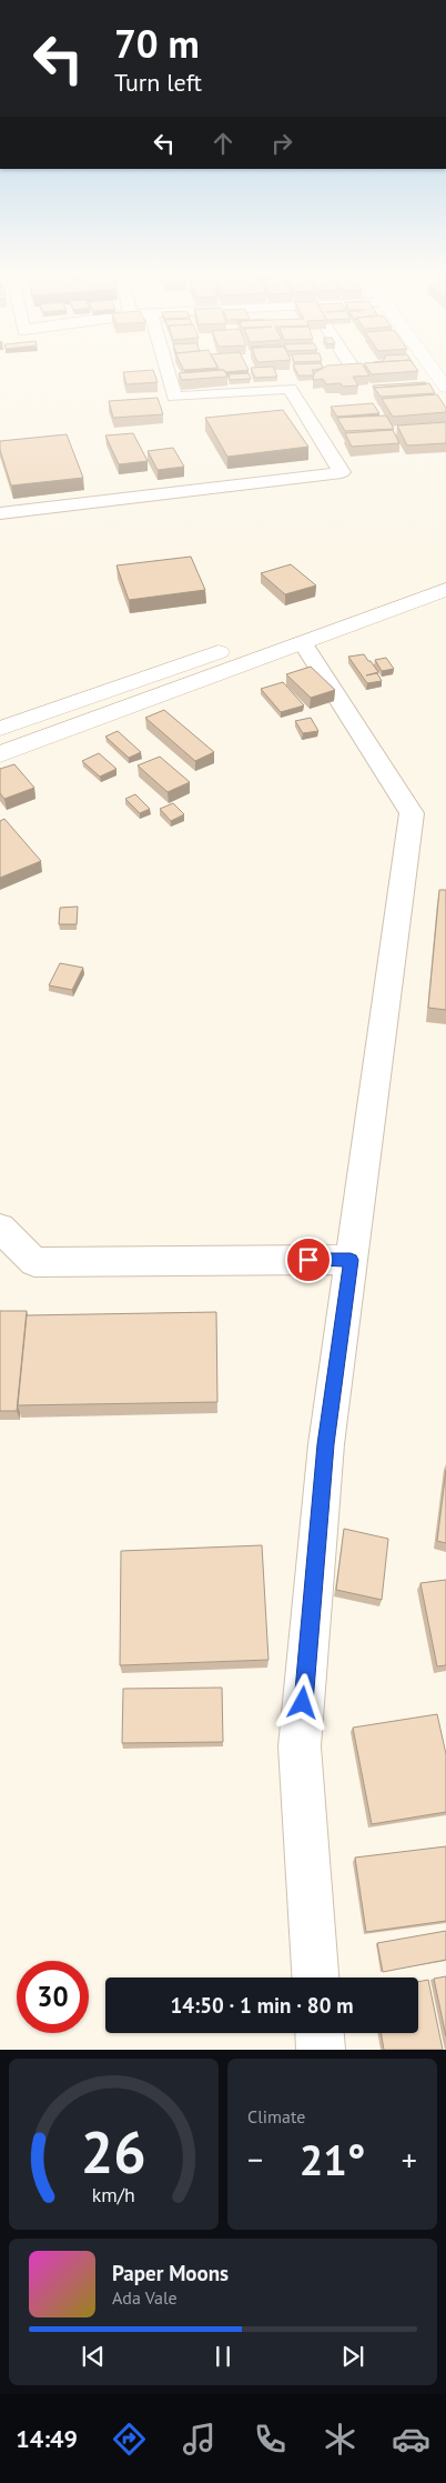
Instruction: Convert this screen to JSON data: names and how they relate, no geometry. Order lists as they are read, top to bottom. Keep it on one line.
{"page":{"turn":["70 m","Turn left"],"limit":"30","trip":"14:50 · 1 min · 80 m","tile":"Climate","heat":["−","21°","+"],"song":["Paper Moons","Ada Vale"],"tabs":"14:49","gauge":["26","km/h"]}}
